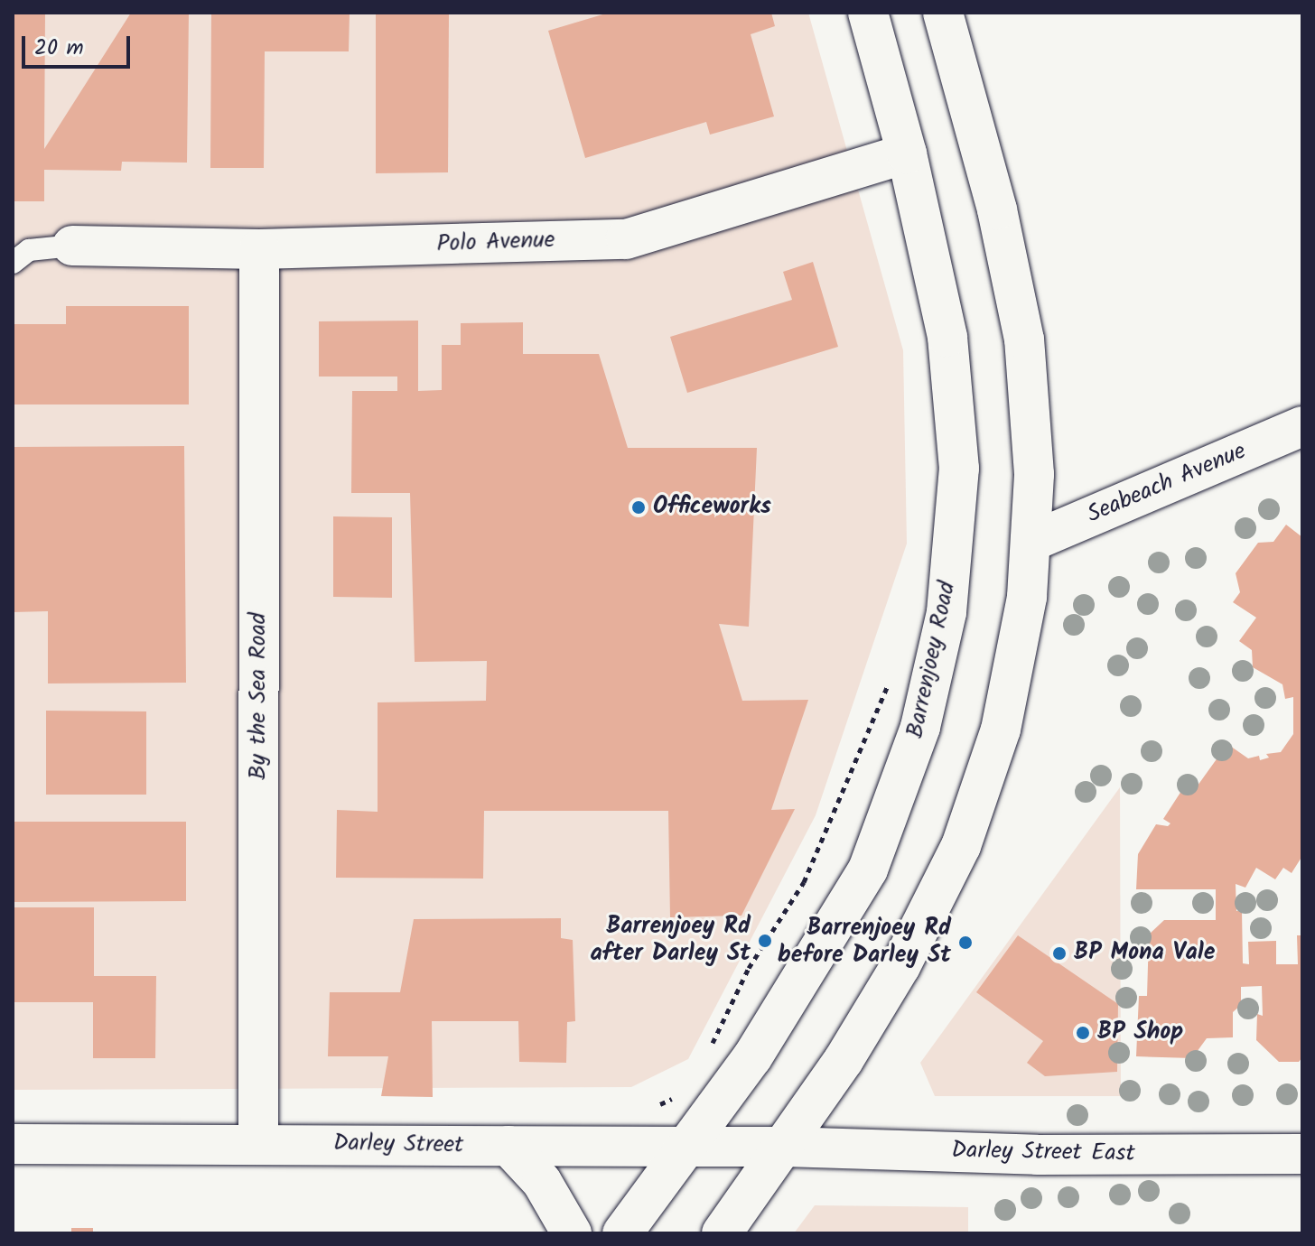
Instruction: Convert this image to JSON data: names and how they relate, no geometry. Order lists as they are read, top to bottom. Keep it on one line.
{"streets":{"main road":["Polo Avenue","Seabeach Avenue","Barrenjoey Road","By the Sea Road","Darley Street","Darley Street East"]},"crossings":[["Polo Avenue","Barrenjoey Road"],["Polo Avenue","By the Sea Road"],["Barrenjoey Road","Darley Street"],["By the Sea Road","Darley Street"],["Darley Street","Darley Street East"]],"places":["Officeworks","Barrenjoey Rd after Darley St","Barrenjoey Rd before Darley St","BP Mona Vale","BP Shop"],"scale_bar":"20 m"}
